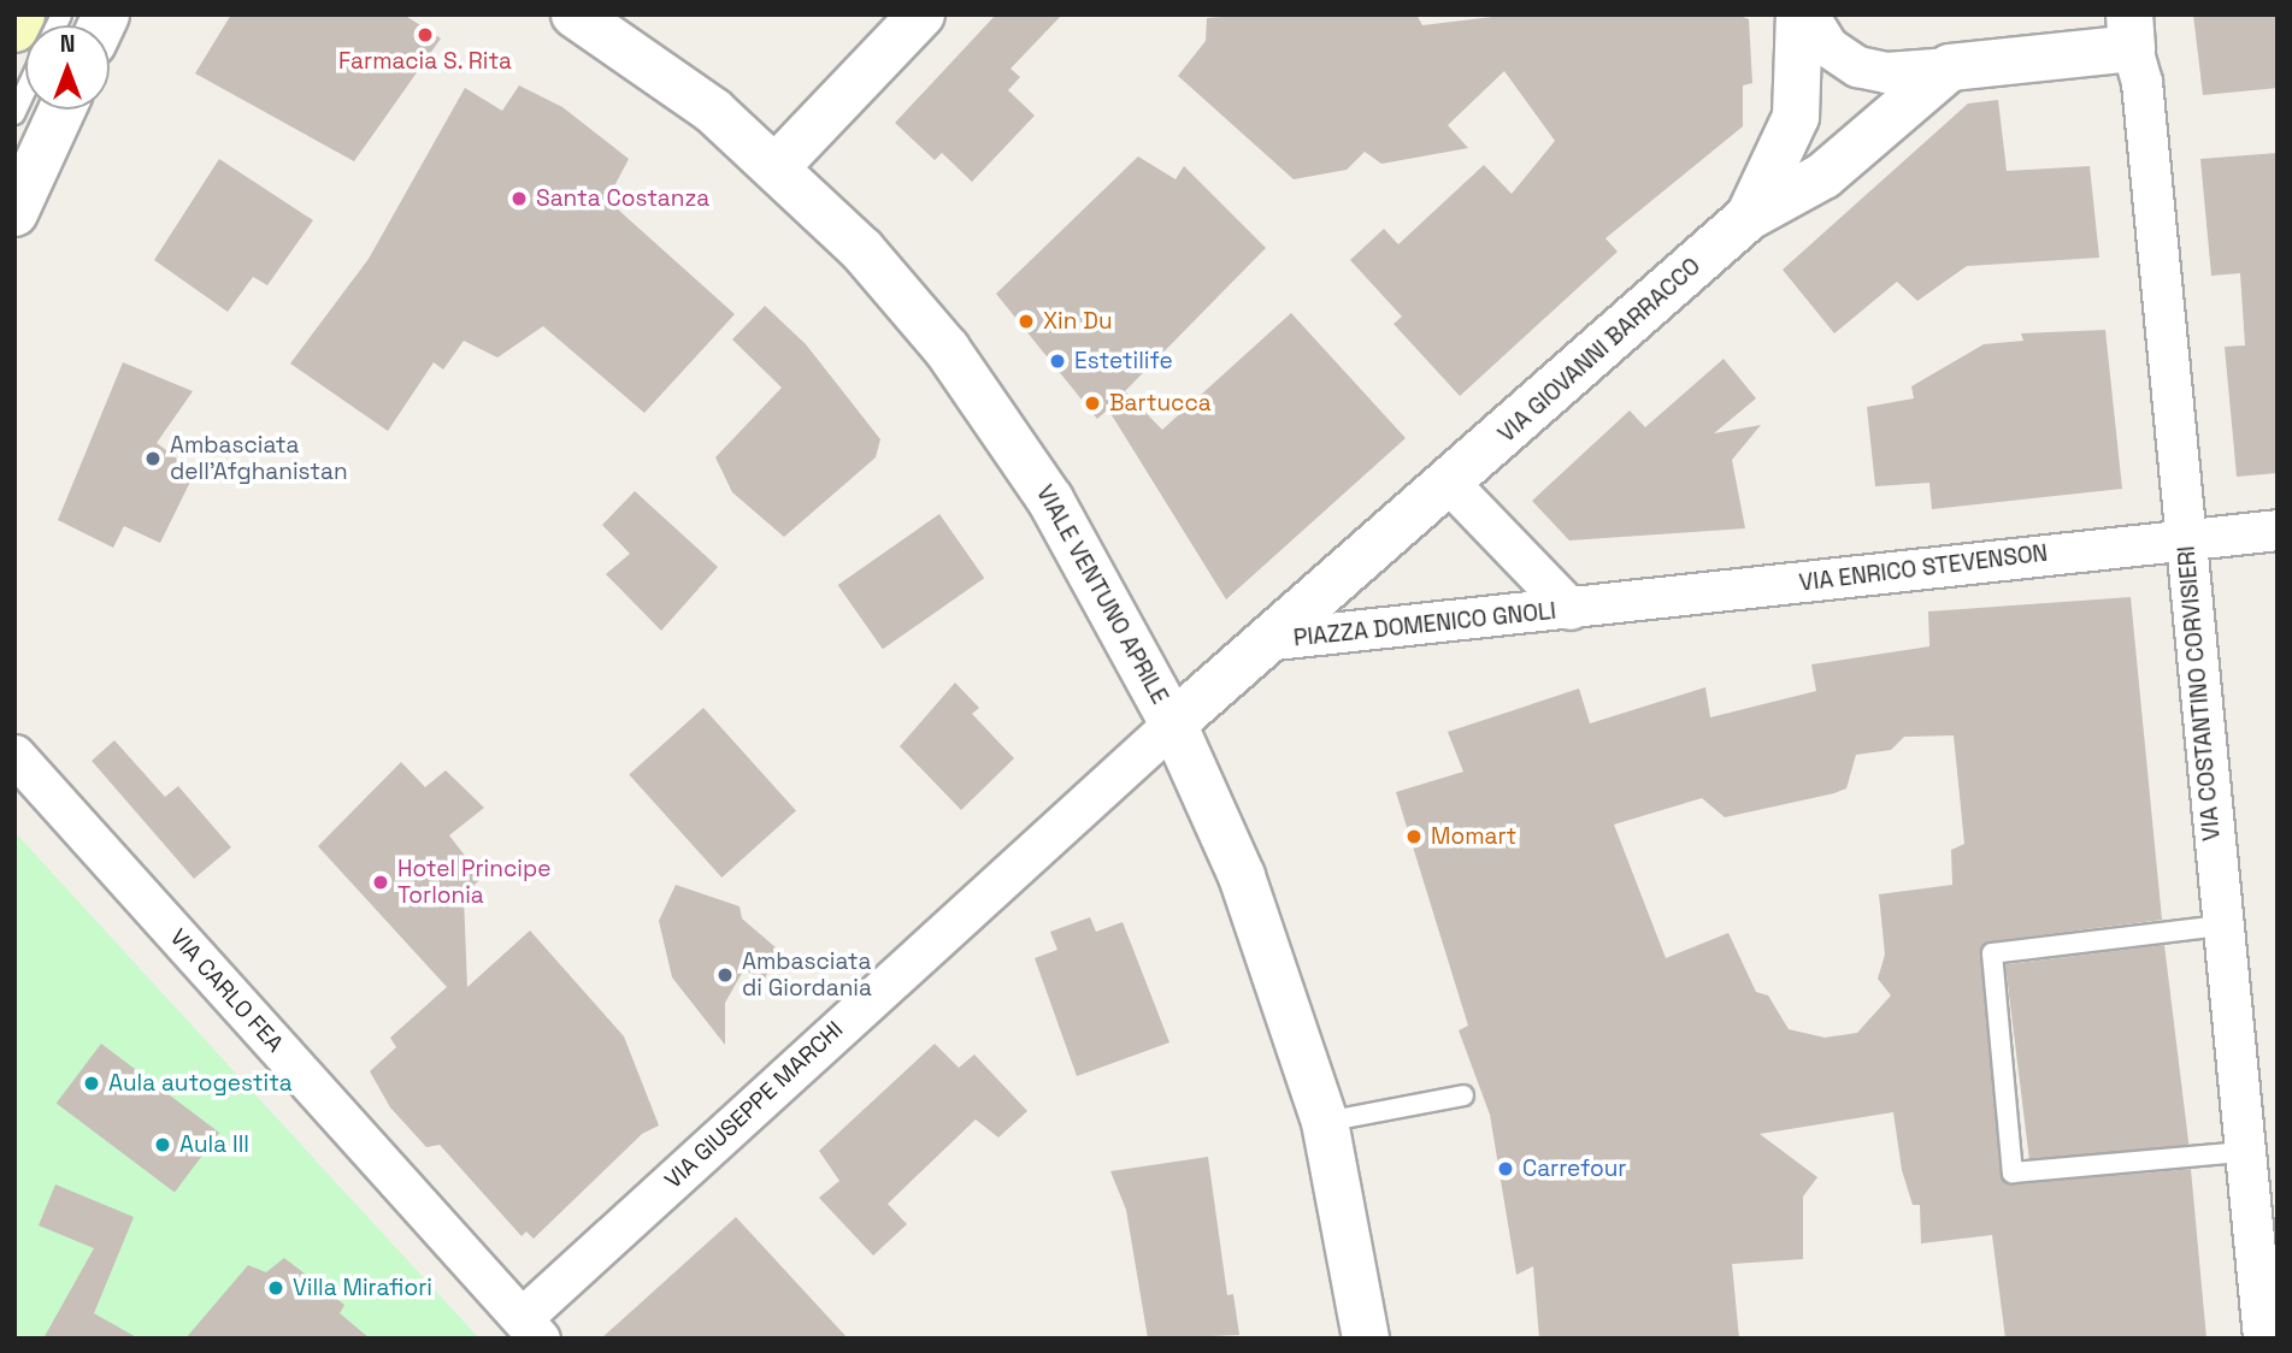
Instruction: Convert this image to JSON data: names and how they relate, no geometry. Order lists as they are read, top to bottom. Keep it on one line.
{"streets":{"street":["VIA GIOVANNI BARRACCO","VIA ENRICO STEVENSON","VIALE VENTUNO APRILE","PIAZZA DOMENICO GNOLI","VIA COSTANTINO CORVISIERI","VIA CARLO FEA","VIA GIUSEPPE MARCHI"]},"crossings":[["VIA GIOVANNI BARRACCO","PIAZZA DOMENICO GNOLI"],["VIA ENRICO STEVENSON","PIAZZA DOMENICO GNOLI"],["VIA ENRICO STEVENSON","VIA COSTANTINO CORVISIERI"],["VIALE VENTUNO APRILE","PIAZZA DOMENICO GNOLI"],["VIALE VENTUNO APRILE","VIA GIUSEPPE MARCHI"],["PIAZZA DOMENICO GNOLI","VIA GIUSEPPE MARCHI"],["VIA CARLO FEA","VIA GIUSEPPE MARCHI"]],"places":["Farmacia S. Rita","Santa Costanza","Xin Du","Estetilife","Bartucca","Ambasciata dell'Afghanistan","Momart","Hotel Principe Torlonia","Ambasciata di Giordania","Aula autogestita","Aula III","Carrefour","Villa Mirafiori"],"north":"top"}
